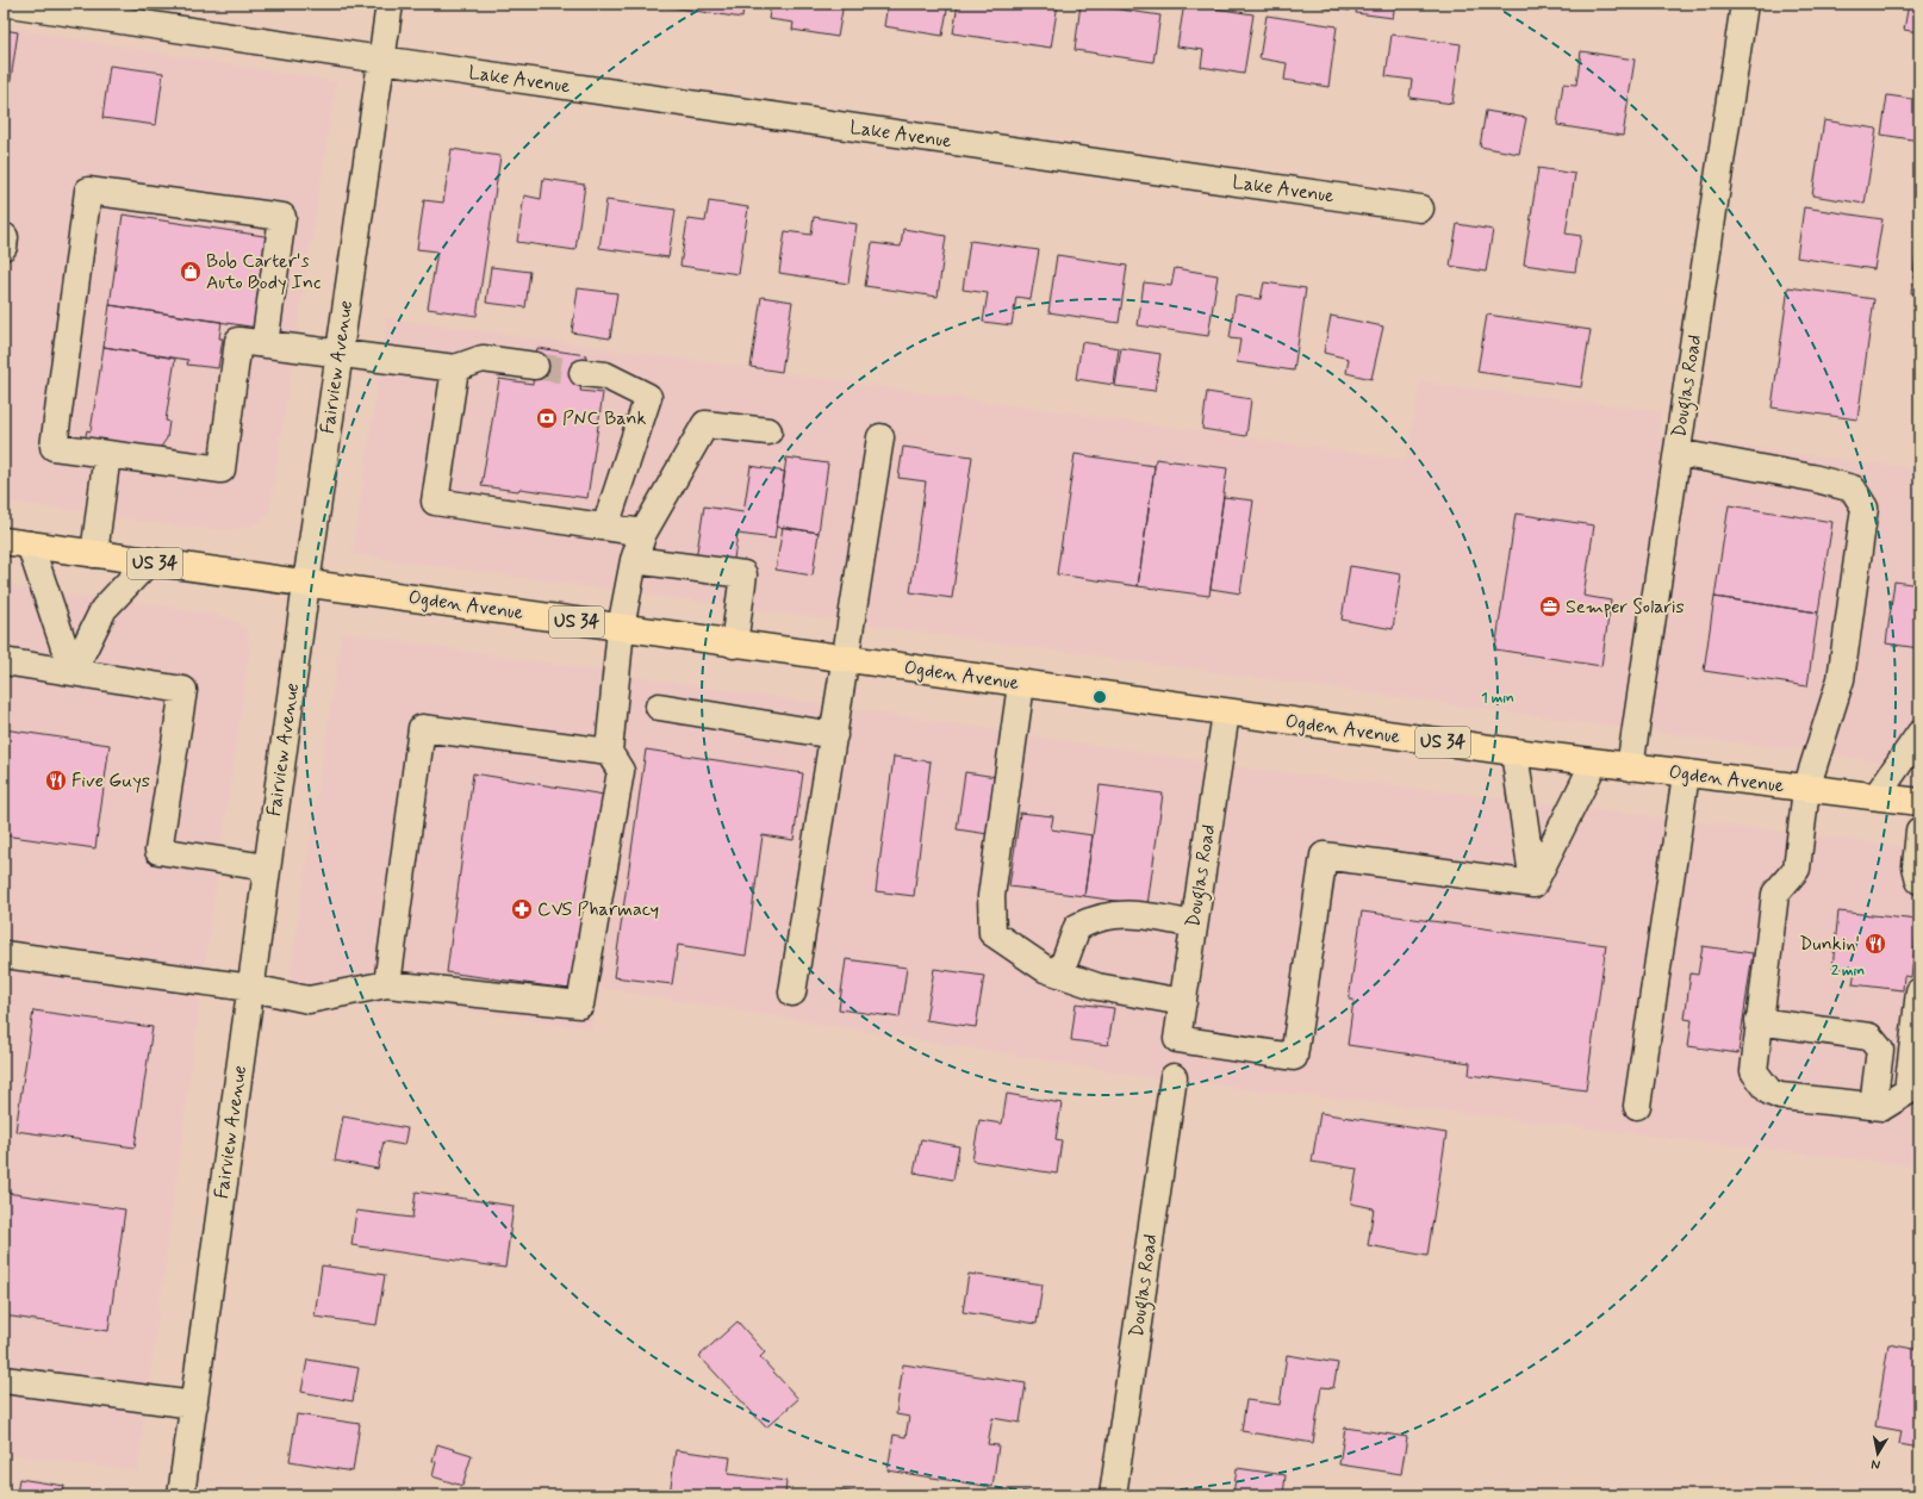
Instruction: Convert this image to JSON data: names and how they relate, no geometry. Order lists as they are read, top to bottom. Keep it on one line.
{"streets":{"main road":["US 34","Ogden Avenue"],"street":["Lake Avenue","Fairview Avenue","Douglas Road"]},"crossings":[["Lake Avenue","Fairview Avenue"],["Fairview Avenue","Ogden Avenue"],["Douglas Road","Ogden Avenue"]],"places":{"shop":["Bob Carter's Auto Body Inc"],"bank":["PNC Bank"],"office":["Semper Solaris"],"restaurant":["Five Guys","Dunkin'"],"pharmacy":["CVS Pharmacy"]},"north":"bottom","rings":["1 min","2 min"]}
